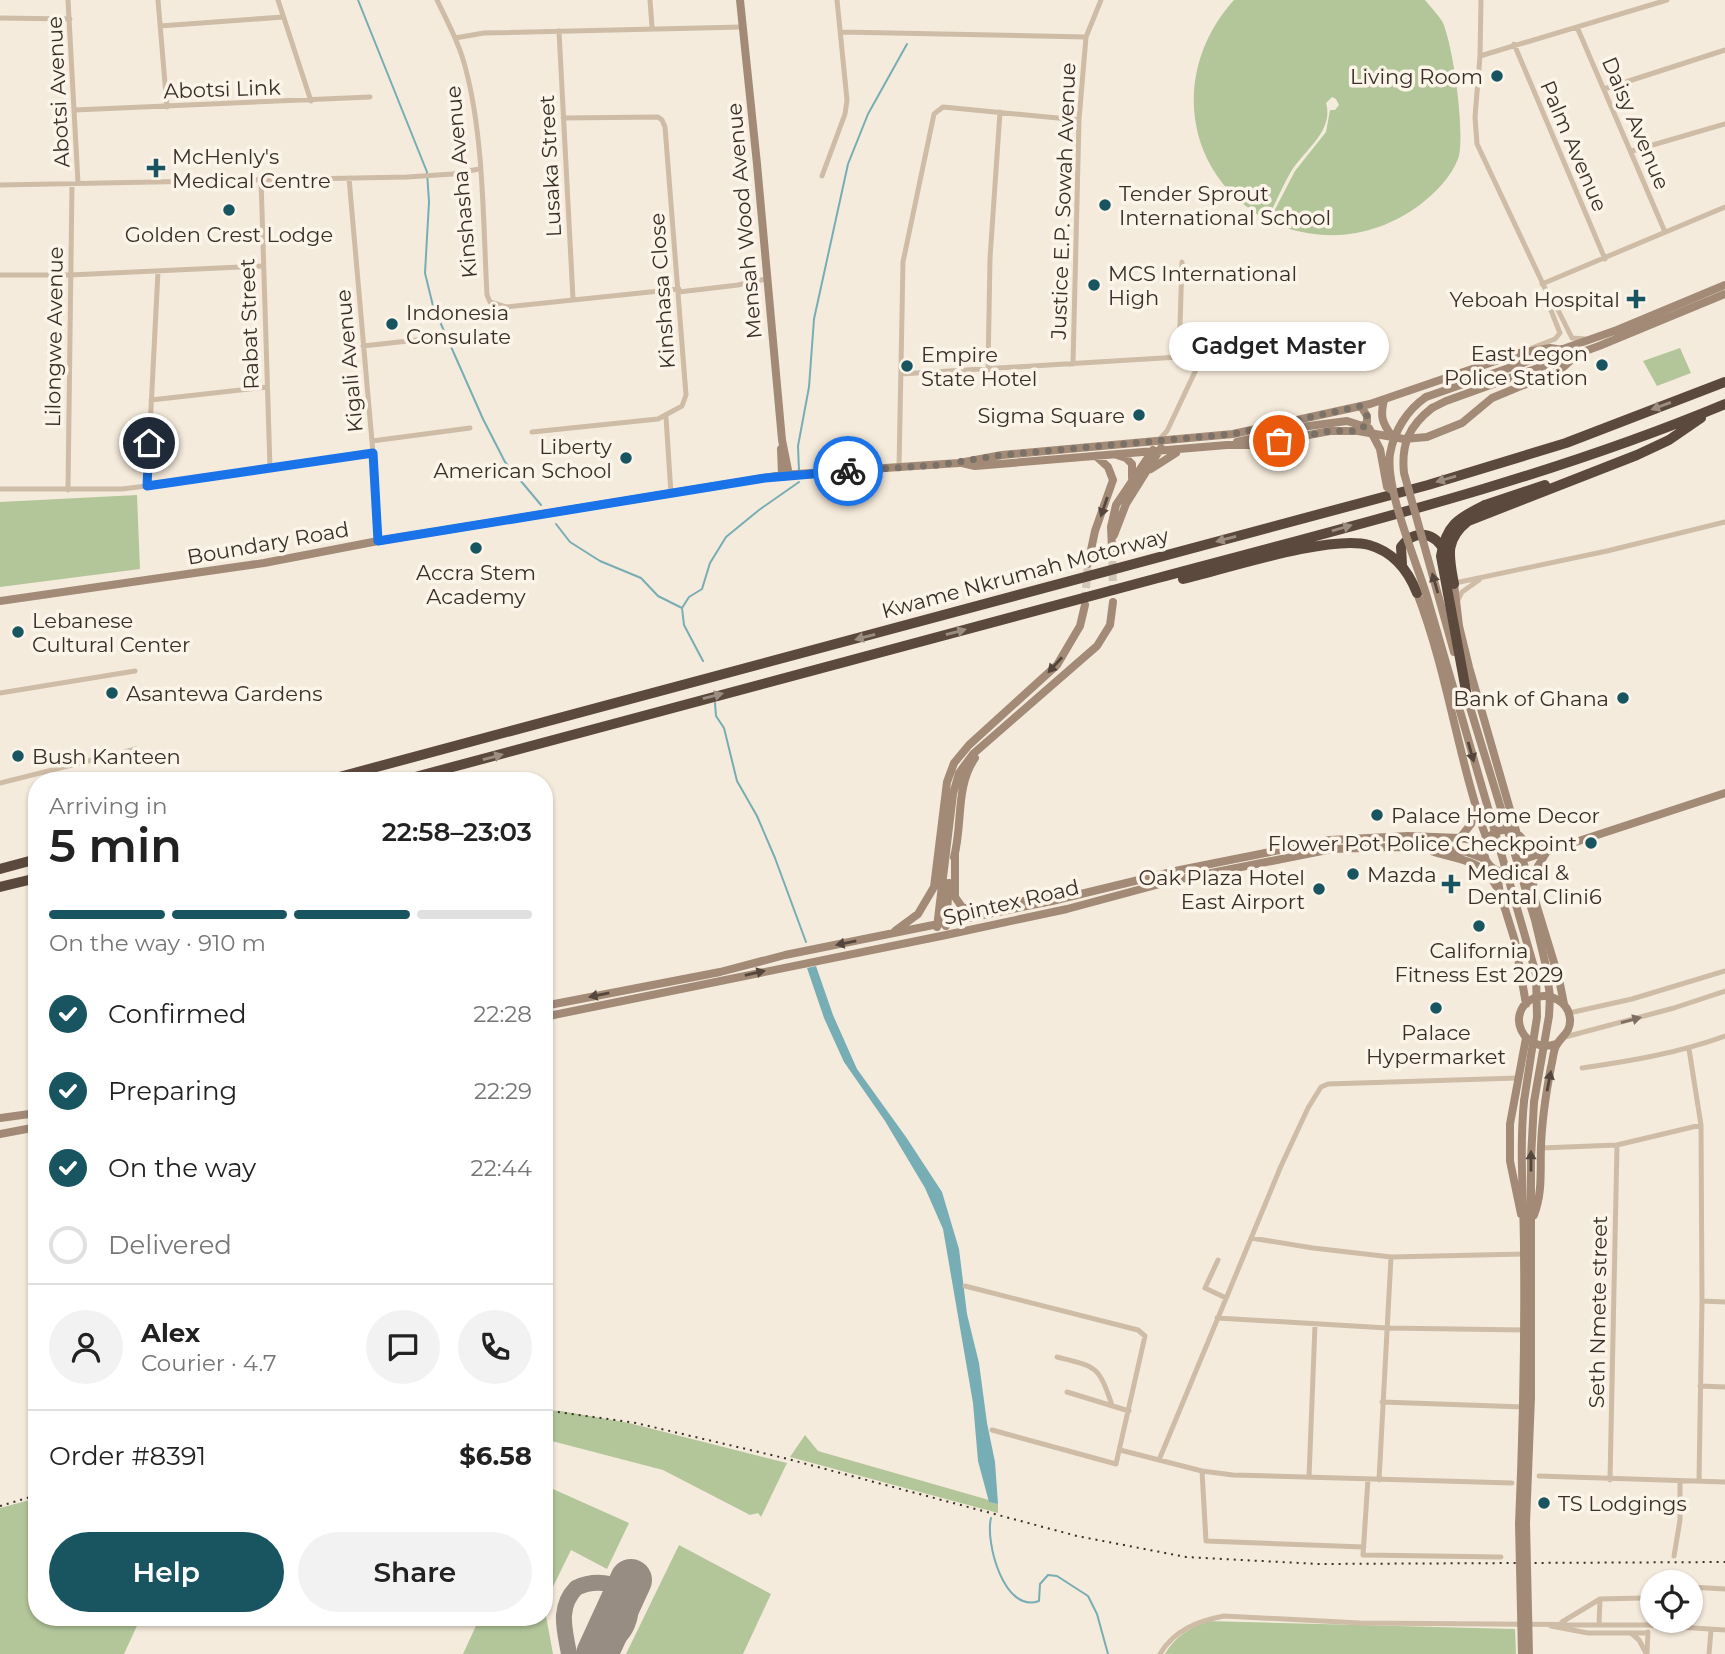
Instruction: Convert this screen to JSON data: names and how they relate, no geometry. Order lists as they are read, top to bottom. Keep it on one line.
{"streets":{"highway":["Kwame Nkrumah Motorway"],"main road":["Mensah Wood Avenue","Boundary Road","Spintex Road"],"street":["Abotsi Link","Abotsi Avenue","Daisy Avenue","Palm Avenue","Lusaka Street","Kinshasha Avenue","Justice E.P. Sowah Avenue","Kinshasa Close","Rabat Street","Lilongwe Avenue","Kigali Avenue","Seth Nmete street"]},"crossings":[["Abotsi Link","Abotsi Avenue"],["Abotsi Avenue","Lilongwe Avenue"],["Lusaka Street","Kinshasha Avenue"],["Lusaka Street","Kinshasa Close"],["Kinshasha Avenue","Mensah Wood Avenue"],["Kinshasha Avenue","Kinshasa Close"],["Mensah Wood Avenue","Boundary Road"],["Kigali Avenue","Boundary Road"]],"places":{"other":["Living Room","Tender Sprout International School","Golden Crest Lodge","MCS International High","Indonesia Consulate","East Legon Police Station","Empire State Hotel","Sigma Square","Gadget Master","Liberty American School","Accra Stem Academy","Lebanese Cultural Center","Asantewa Gardens","Bank of Ghana","Bush Kanteen","Palace Home Decor","Flower Pot Police Checkpoint","Mazda","Oak Plaza Hotel East Airport","California Fitness Est 2029","Palace Hypermarket","TS Lodgings"],"health":["McHenly's Medical Centre","Yeboah Hospital","Medical & Dental Clini6"]},"page":{"bubble":"Gadget Master","heading":["5 min","Arriving in","22:58–23:03"],"panel":["Alex","Courier · 4.7","Order #8391","$6.58"],"bar":"On the way · 910 m","list":[["Confirmed","22:28"],["Preparing","22:29"],["On the way","22:44"],"Delivered"],"buttons":["Help","Share"]}}
